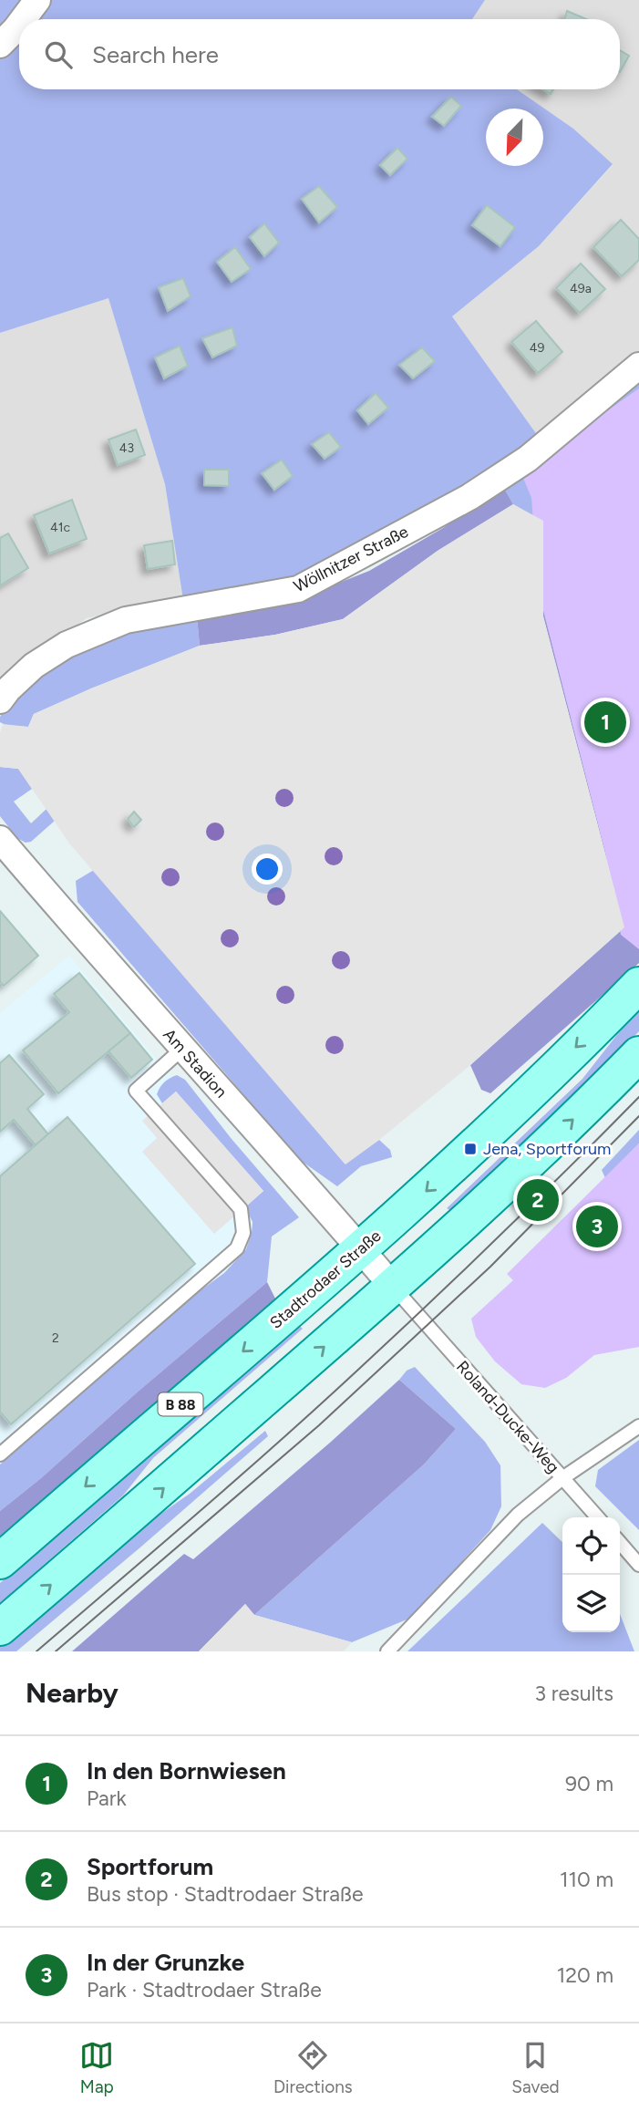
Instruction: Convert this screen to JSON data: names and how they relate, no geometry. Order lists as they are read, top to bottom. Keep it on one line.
{"streets":{"main road":["Stadtrodaer Straße","B 88"],"street":["Wöllnitzer Straße","Am Stadion"],"lane":["Roland-Ducke-Weg"]},"crossings":[["Am Stadion","Stadtrodaer Straße"],["Am Stadion","Roland-Ducke-Weg"]],"places":{"transit":["Jena, Sportforum"]},"house_numbers":["49a","49","43","41c","2"],"north":"bottom left","page":{"search":"Search here","pins":["1","2","3"],"heading":["Nearby","3 results"],"list":[{"mark":"1","name":"In den Bornwiesen","note":"Park","value":"90 m"},{"mark":"2","name":"Sportforum","note":"Bus stop · Stadtrodaer Straße","value":"110 m"},{"mark":"3","name":"In der Grunzke","note":"Park · Stadtrodaer Straße","value":"120 m"}],"nav":["Map","Directions","Saved"]}}
